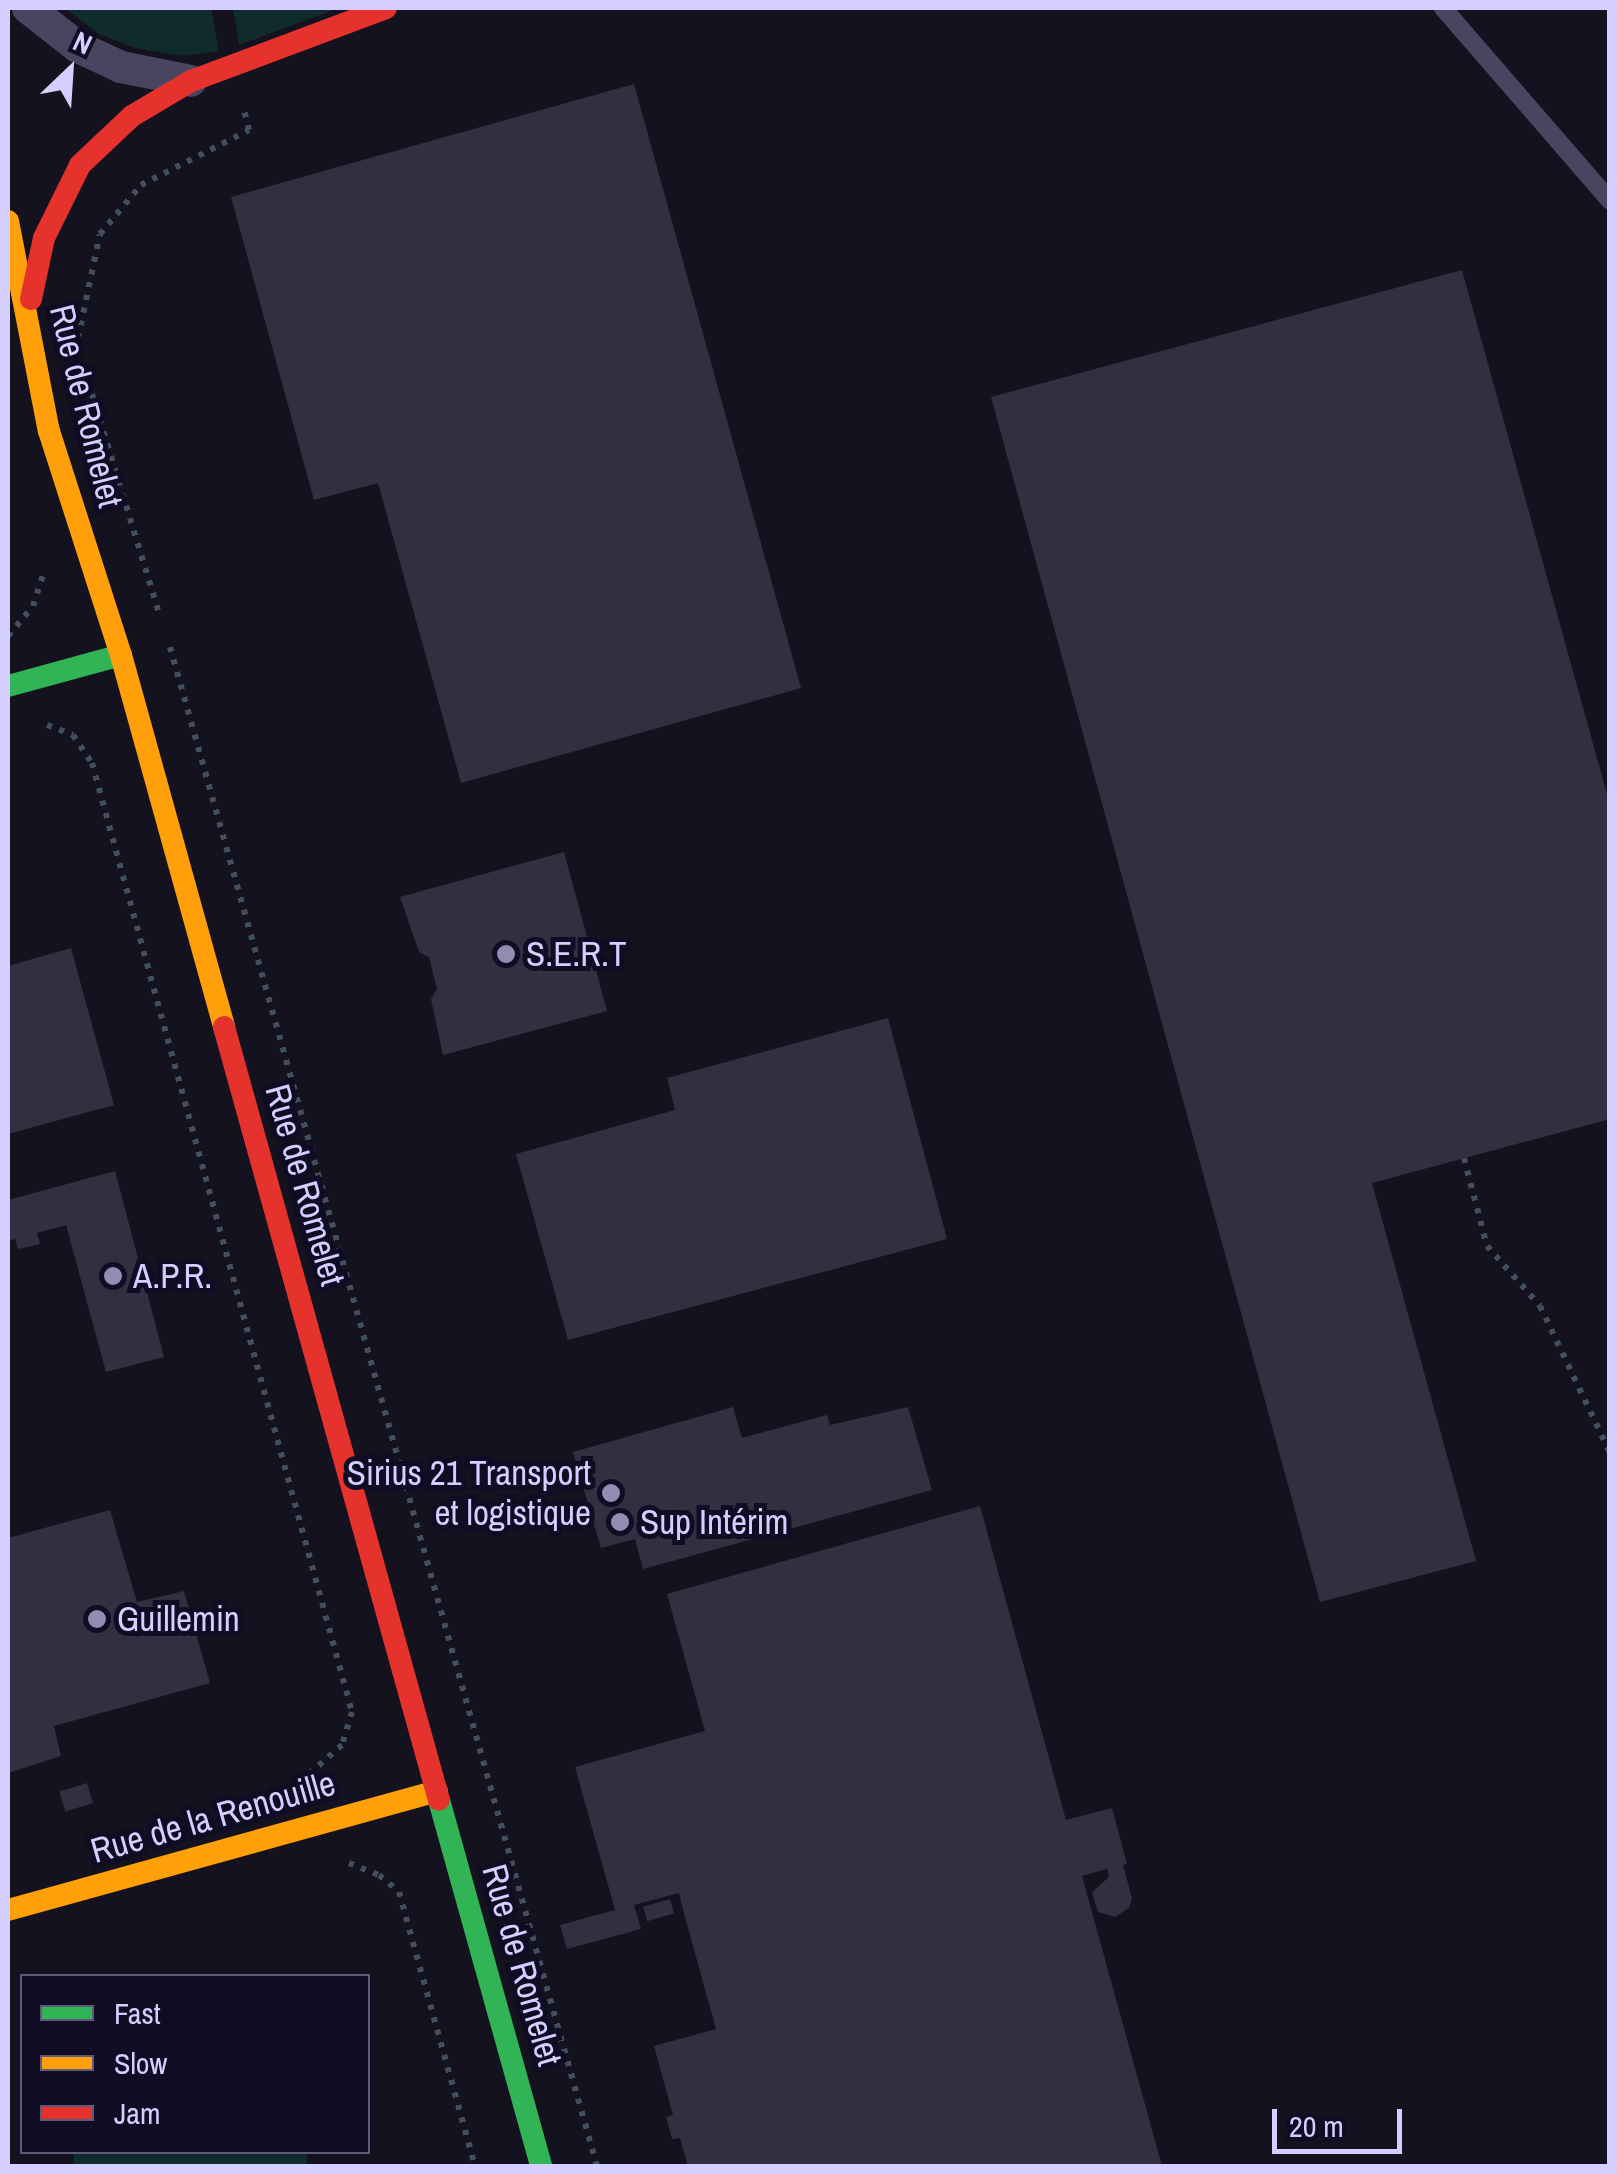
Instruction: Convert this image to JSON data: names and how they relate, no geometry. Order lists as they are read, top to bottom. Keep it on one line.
{"streets":{"street":["Rue de Romelet","Rue de la Renouille"]},"crossings":[["Rue de Romelet","Rue de la Renouille"]],"places":["S.E.R.T","A.P.R.","Sirius 21 Transport et logistique","Sup Intérim","Guillemin"],"legend":["Fast","Slow","Jam"],"scale_bar":"20 m","north":"top right"}
